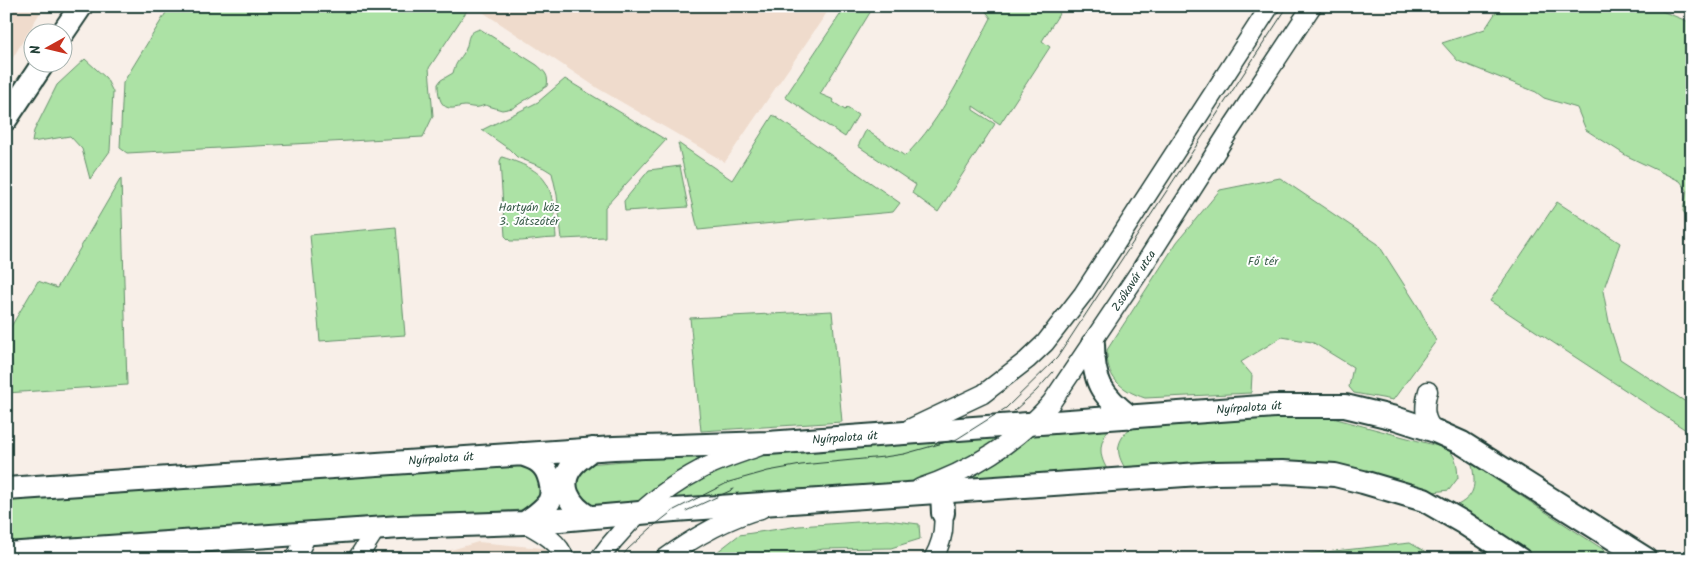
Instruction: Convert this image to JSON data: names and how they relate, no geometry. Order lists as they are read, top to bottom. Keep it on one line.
{"streets":{"main road":["Nyírpalota út"],"street":["Zsókavár utca"]},"crossings":[["Zsókavár utca","Nyírpalota út"]],"parks":["Hartyán köz 3. Játszótér","Fő tér"],"north":"left"}
